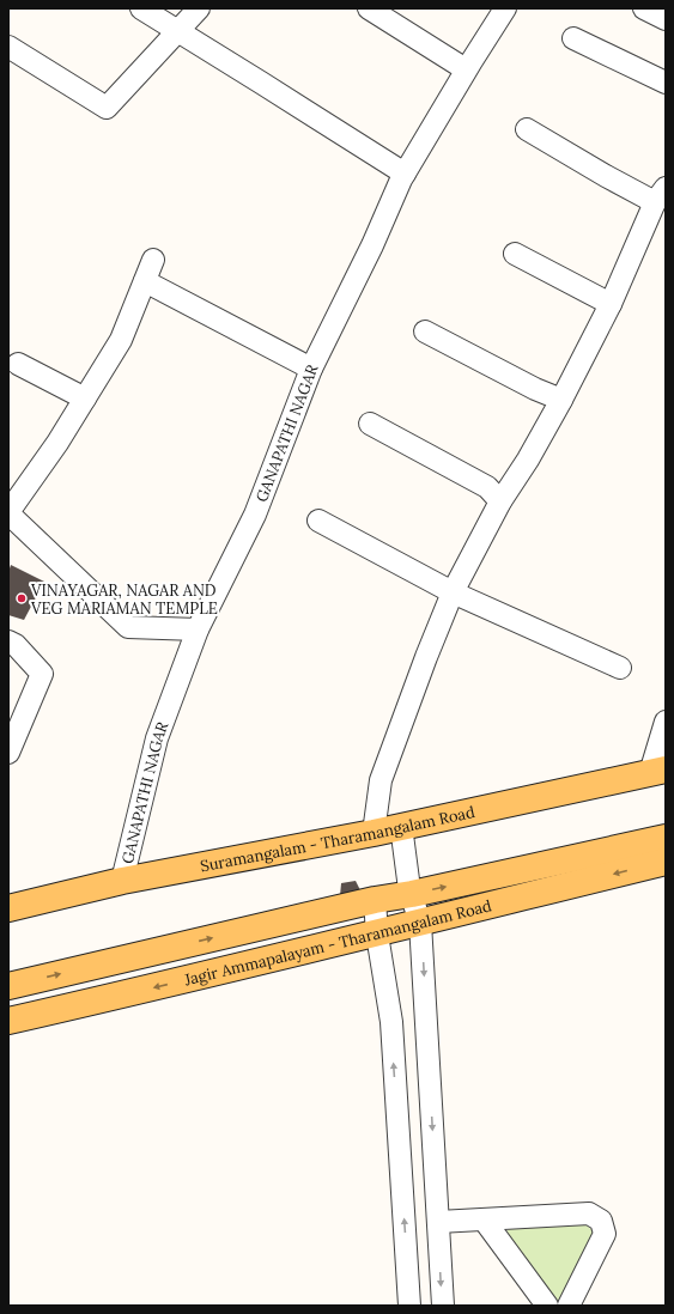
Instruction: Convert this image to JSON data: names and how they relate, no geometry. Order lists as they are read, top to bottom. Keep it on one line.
{"streets":{"main road":["Suramangalam - Tharamangalam Road","Jagir Ammapalayam - Tharamangalam Road"],"street":["GANAPATHI NAGAR"]},"crossings":[["GANAPATHI NAGAR","Suramangalam - Tharamangalam Road"]],"places":["VINAYAGAR, NAGAR AND VEG MARIAMAN TEMPLE"]}
